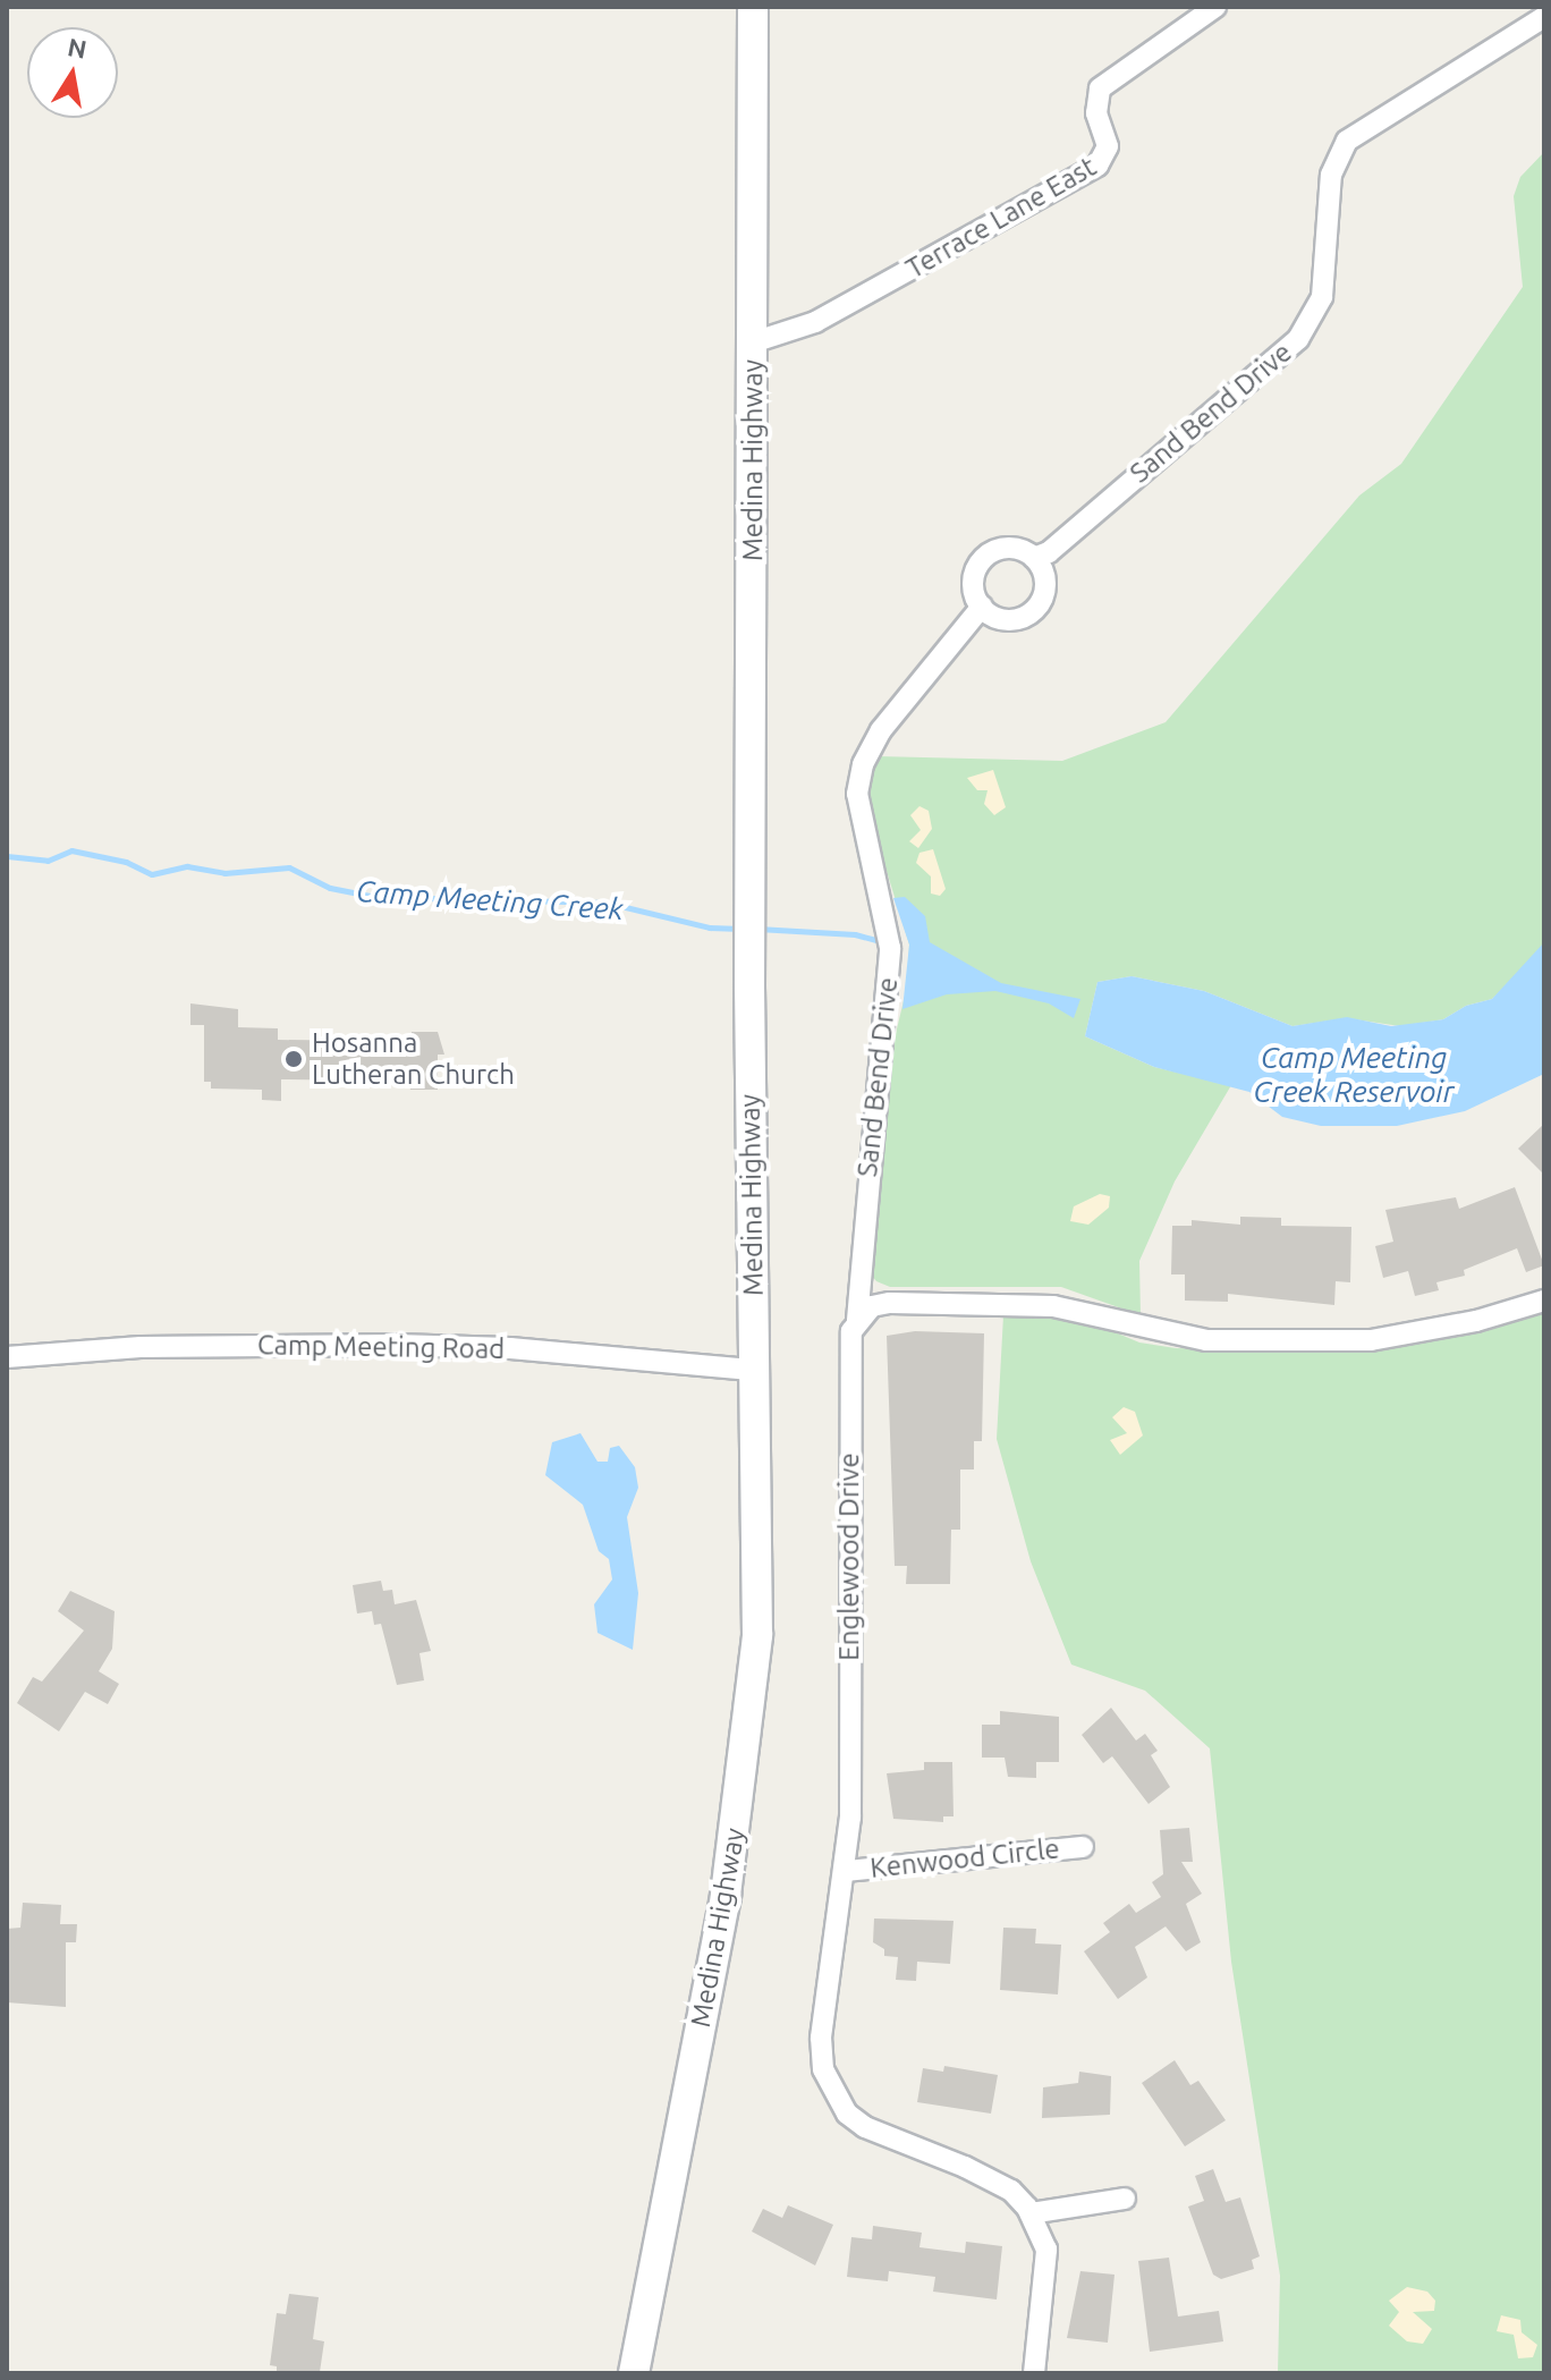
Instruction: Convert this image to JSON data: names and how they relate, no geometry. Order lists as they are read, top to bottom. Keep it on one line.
{"streets":{"main road":["Medina Highway"],"street":["Terrace Lane East","Sand Bend Drive","Camp Meeting Road","Englewood Drive","Kenwood Circle"]},"crossings":[["Terrace Lane East","Medina Highway"],["Sand Bend Drive","Englewood Drive"],["Medina Highway","Camp Meeting Road"],["Englewood Drive","Kenwood Circle"]],"water":["Camp Meeting Creek","Camp Meeting Creek Reservoir"],"places":["Hosanna Lutheran Church"],"north":"top"}
